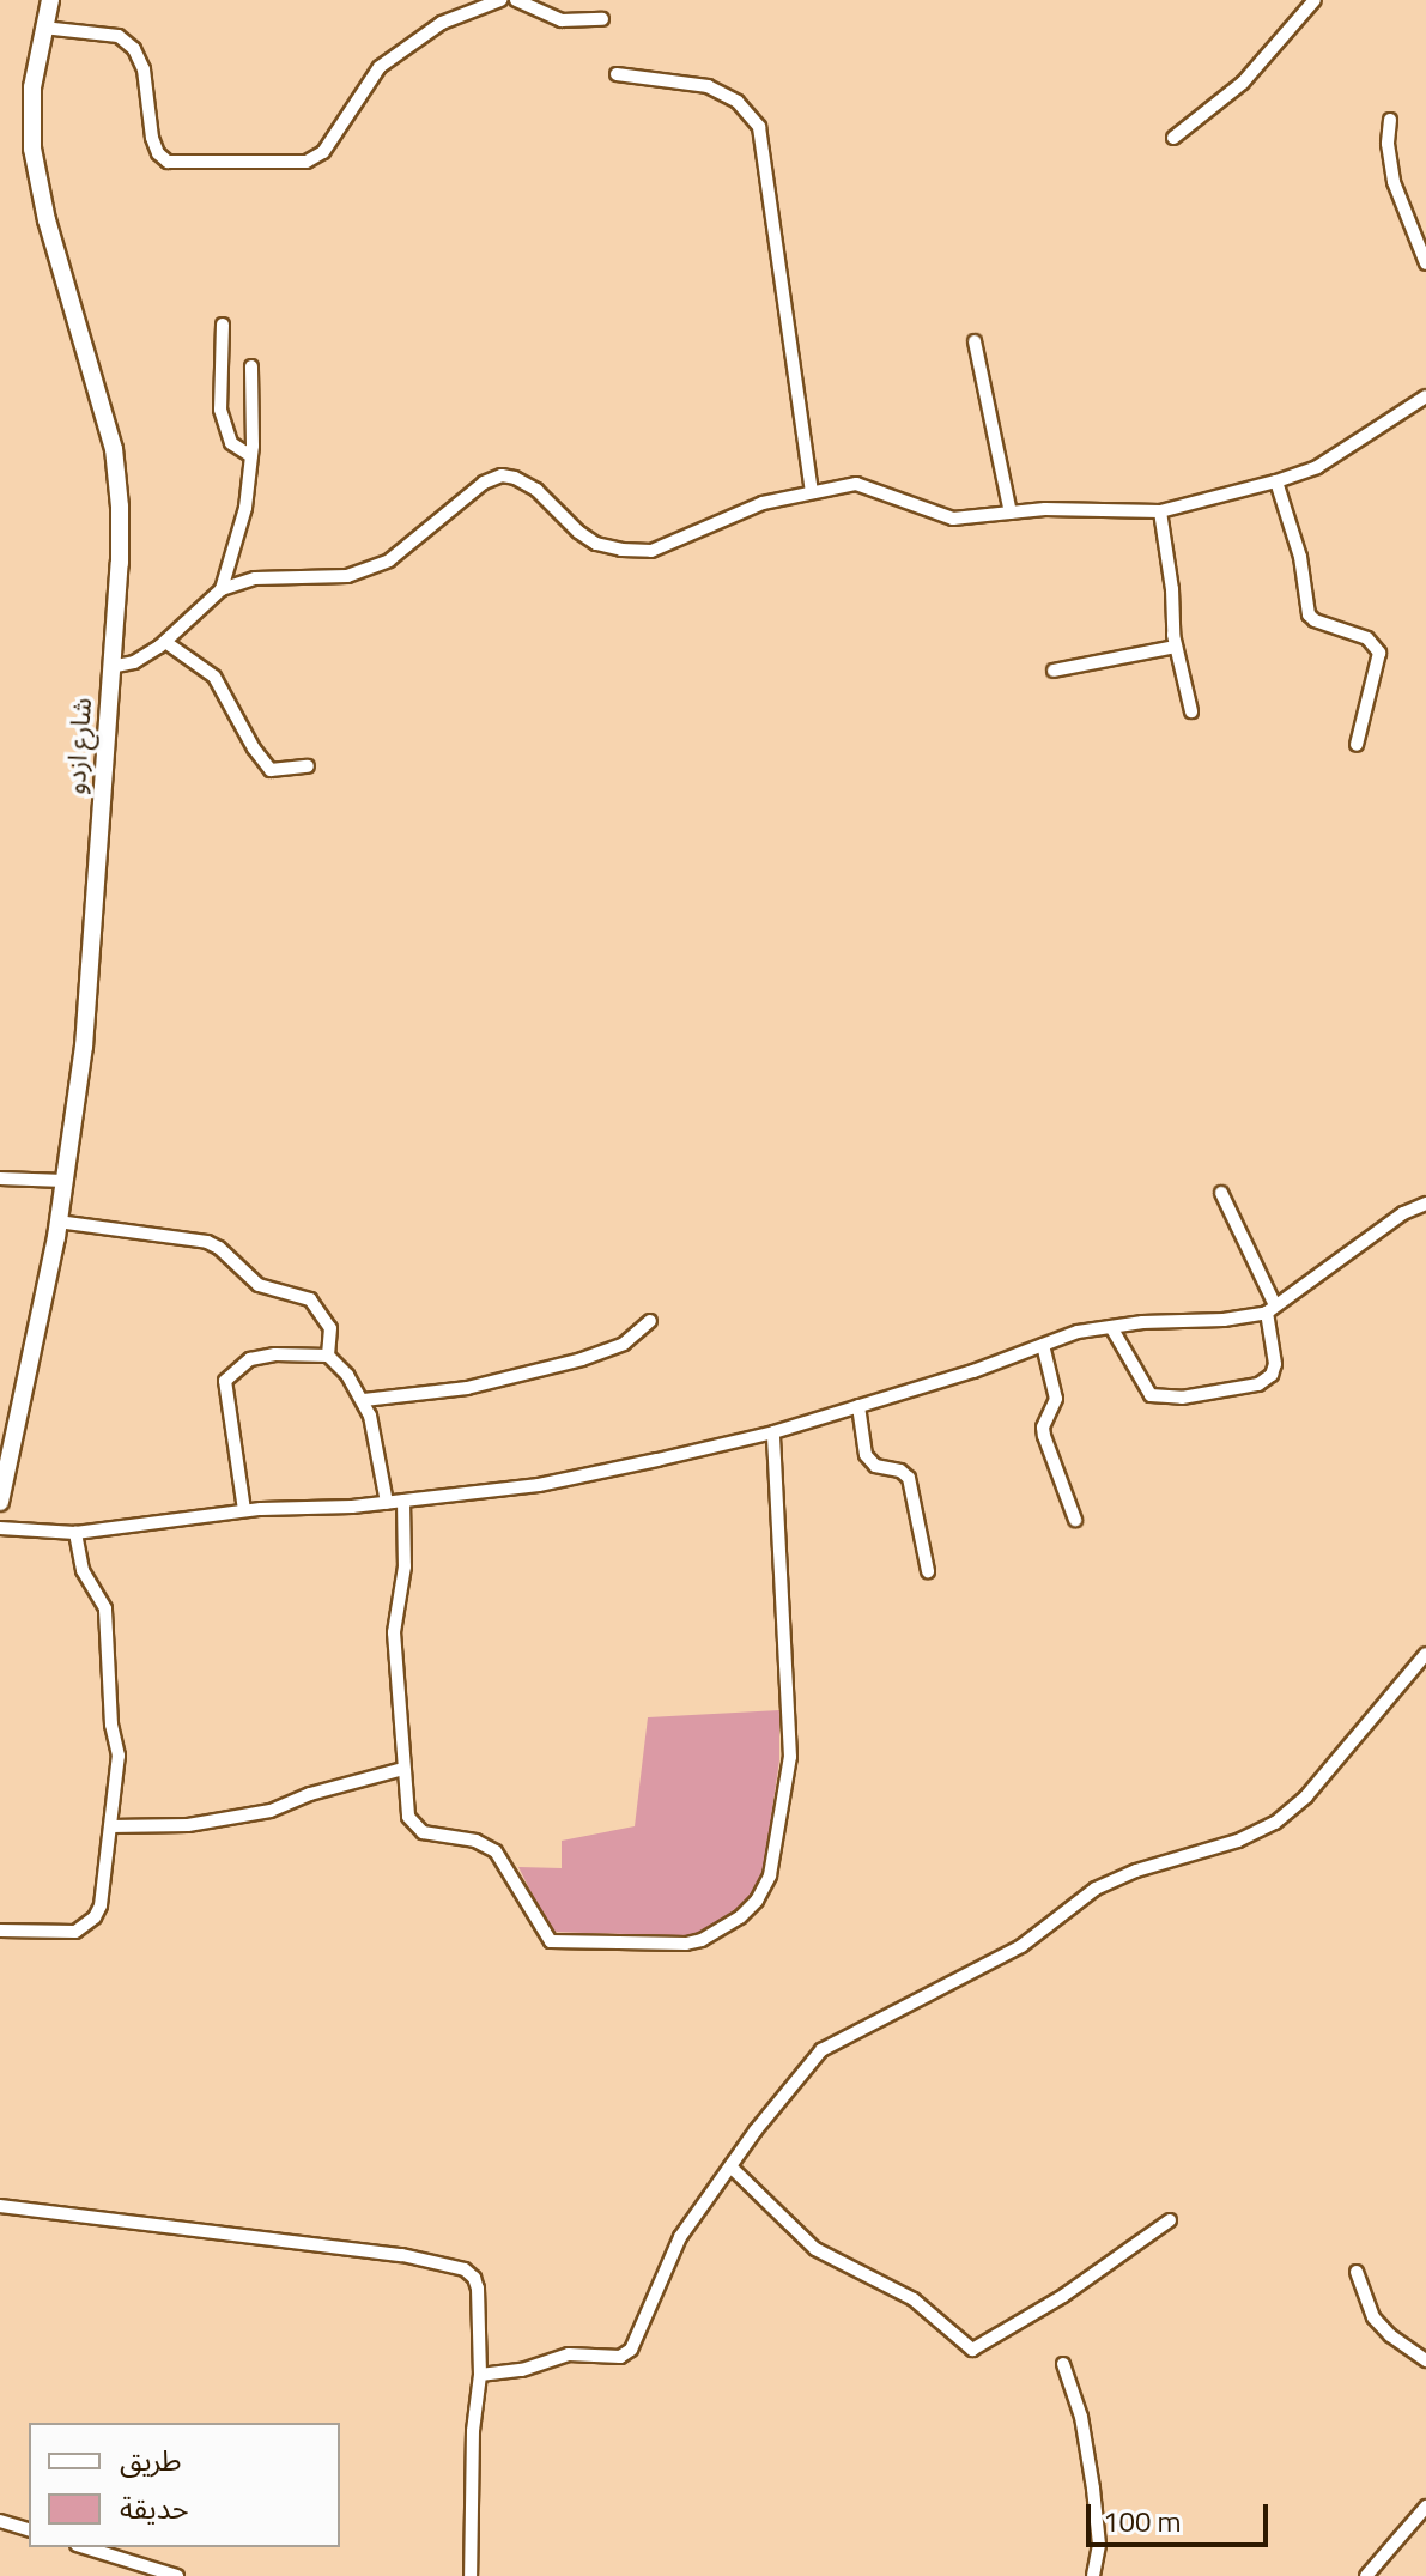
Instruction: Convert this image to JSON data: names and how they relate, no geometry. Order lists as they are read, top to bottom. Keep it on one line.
{"streets":{"street":["شارع ازدو"]},"legend":["طريق","حديقة"],"scale_bar":"100 m"}
